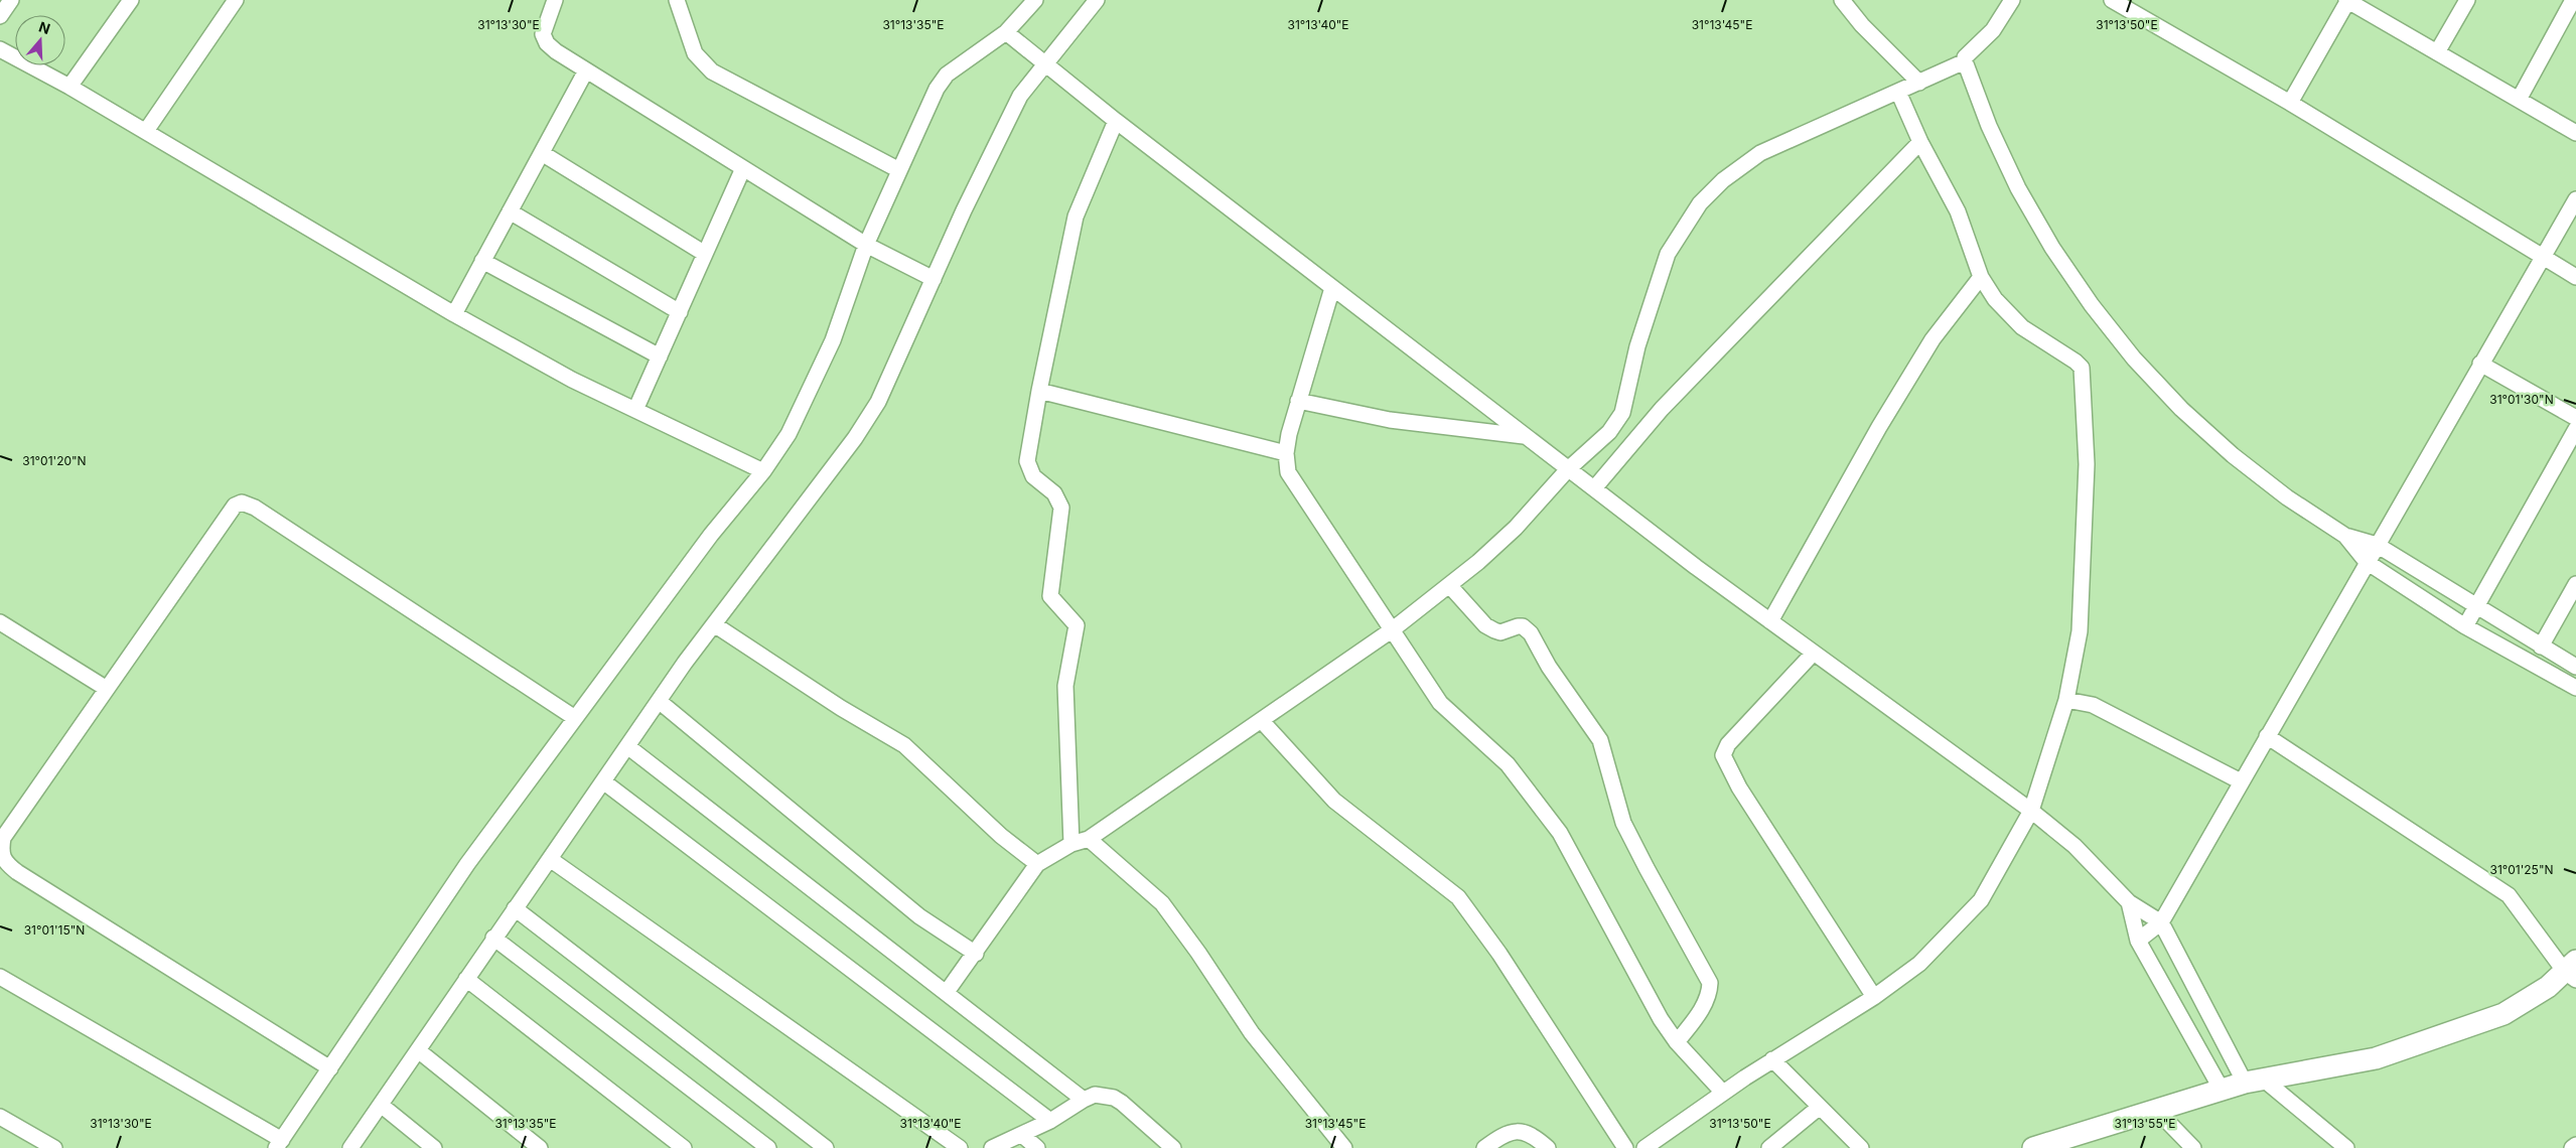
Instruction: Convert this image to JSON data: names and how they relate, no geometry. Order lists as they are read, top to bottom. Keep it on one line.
{"north":"top","coordinates":["31°13'30\"E","31°13'35\"E","31°13'40\"E","31°13'45\"E","31°13'50\"E","31°01'30\"N","31°01'20\"N","31°01'25\"N","31°01'15\"N","31°13'55\"E"]}
